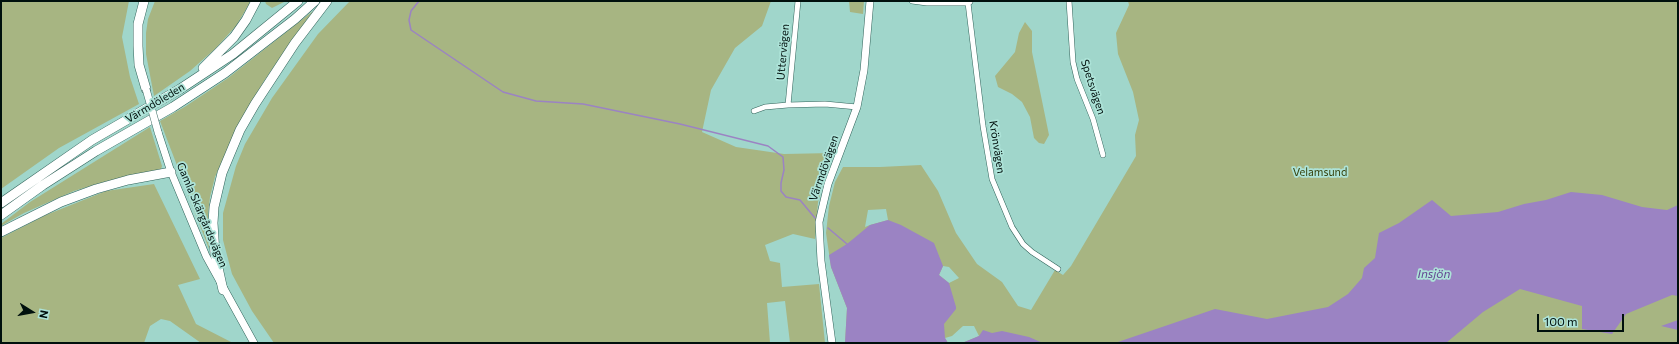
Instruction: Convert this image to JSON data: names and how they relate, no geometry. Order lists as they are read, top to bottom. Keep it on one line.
{"streets":{"highway":["Värmdöleden"],"main road":["Värmdövägen","Gamla Skärgårdsvägen"],"street":["Uttervägen","Spetsvägen","Krönvägen"]},"water":["Insjön"],"parks":["Velamsund"],"scale_bar":"100 m","north":"right"}
